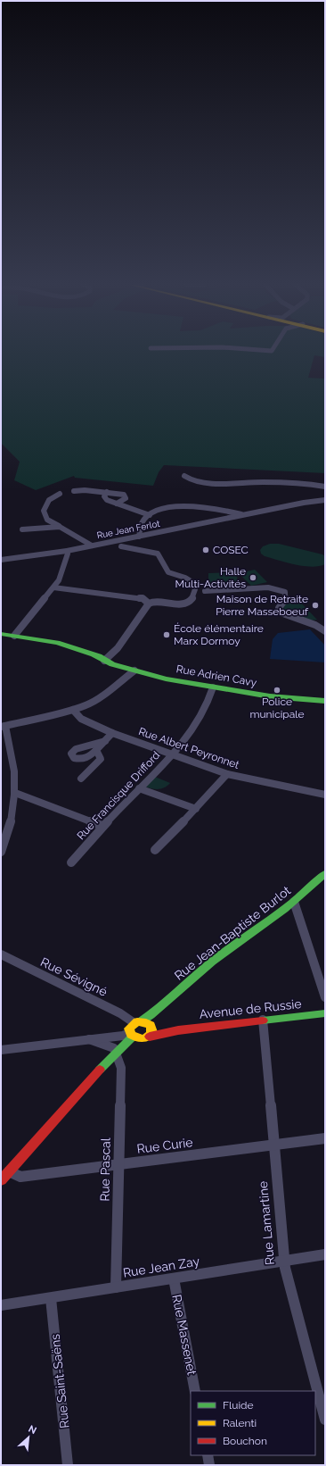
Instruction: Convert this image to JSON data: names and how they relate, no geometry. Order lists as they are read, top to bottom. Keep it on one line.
{"streets":{"main road":["Rue Adrien Cavy","Rue Jean-Baptiste Burlot","Avenue de Russie"],"street":["Rue Jean Ferlot","Rue Albert Peyronnet","Rue Francisque Drifford","Rue Sévigné","Rue Curie","Rue Pascal","Rue Lamartine","Rue Jean Zay","Rue Massenet","Rue Saint-Saëns"]},"crossings":[["Rue Adrien Cavy","Rue Francisque Drifford"],["Rue Albert Peyronnet","Rue Francisque Drifford"],["Rue Jean-Baptiste Burlot","Rue Sévigné"],["Rue Jean-Baptiste Burlot","Avenue de Russie"],["Rue Sévigné","Avenue de Russie"],["Avenue de Russie","Rue Lamartine"],["Rue Curie","Rue Pascal"],["Rue Curie","Rue Lamartine"],["Rue Pascal","Rue Jean Zay"],["Rue Lamartine","Rue Jean Zay"],["Rue Jean Zay","Rue Massenet"],["Rue Jean Zay","Rue Saint-Saëns"]],"places":["COSEC","Halle Multi-Activités","Maison de Retraite Pierre Masseboeuf","École élémentaire Marx Dormoy","Police municipale"],"legend":["Fluide","Ralenti","Bouchon"],"north":"top right"}
